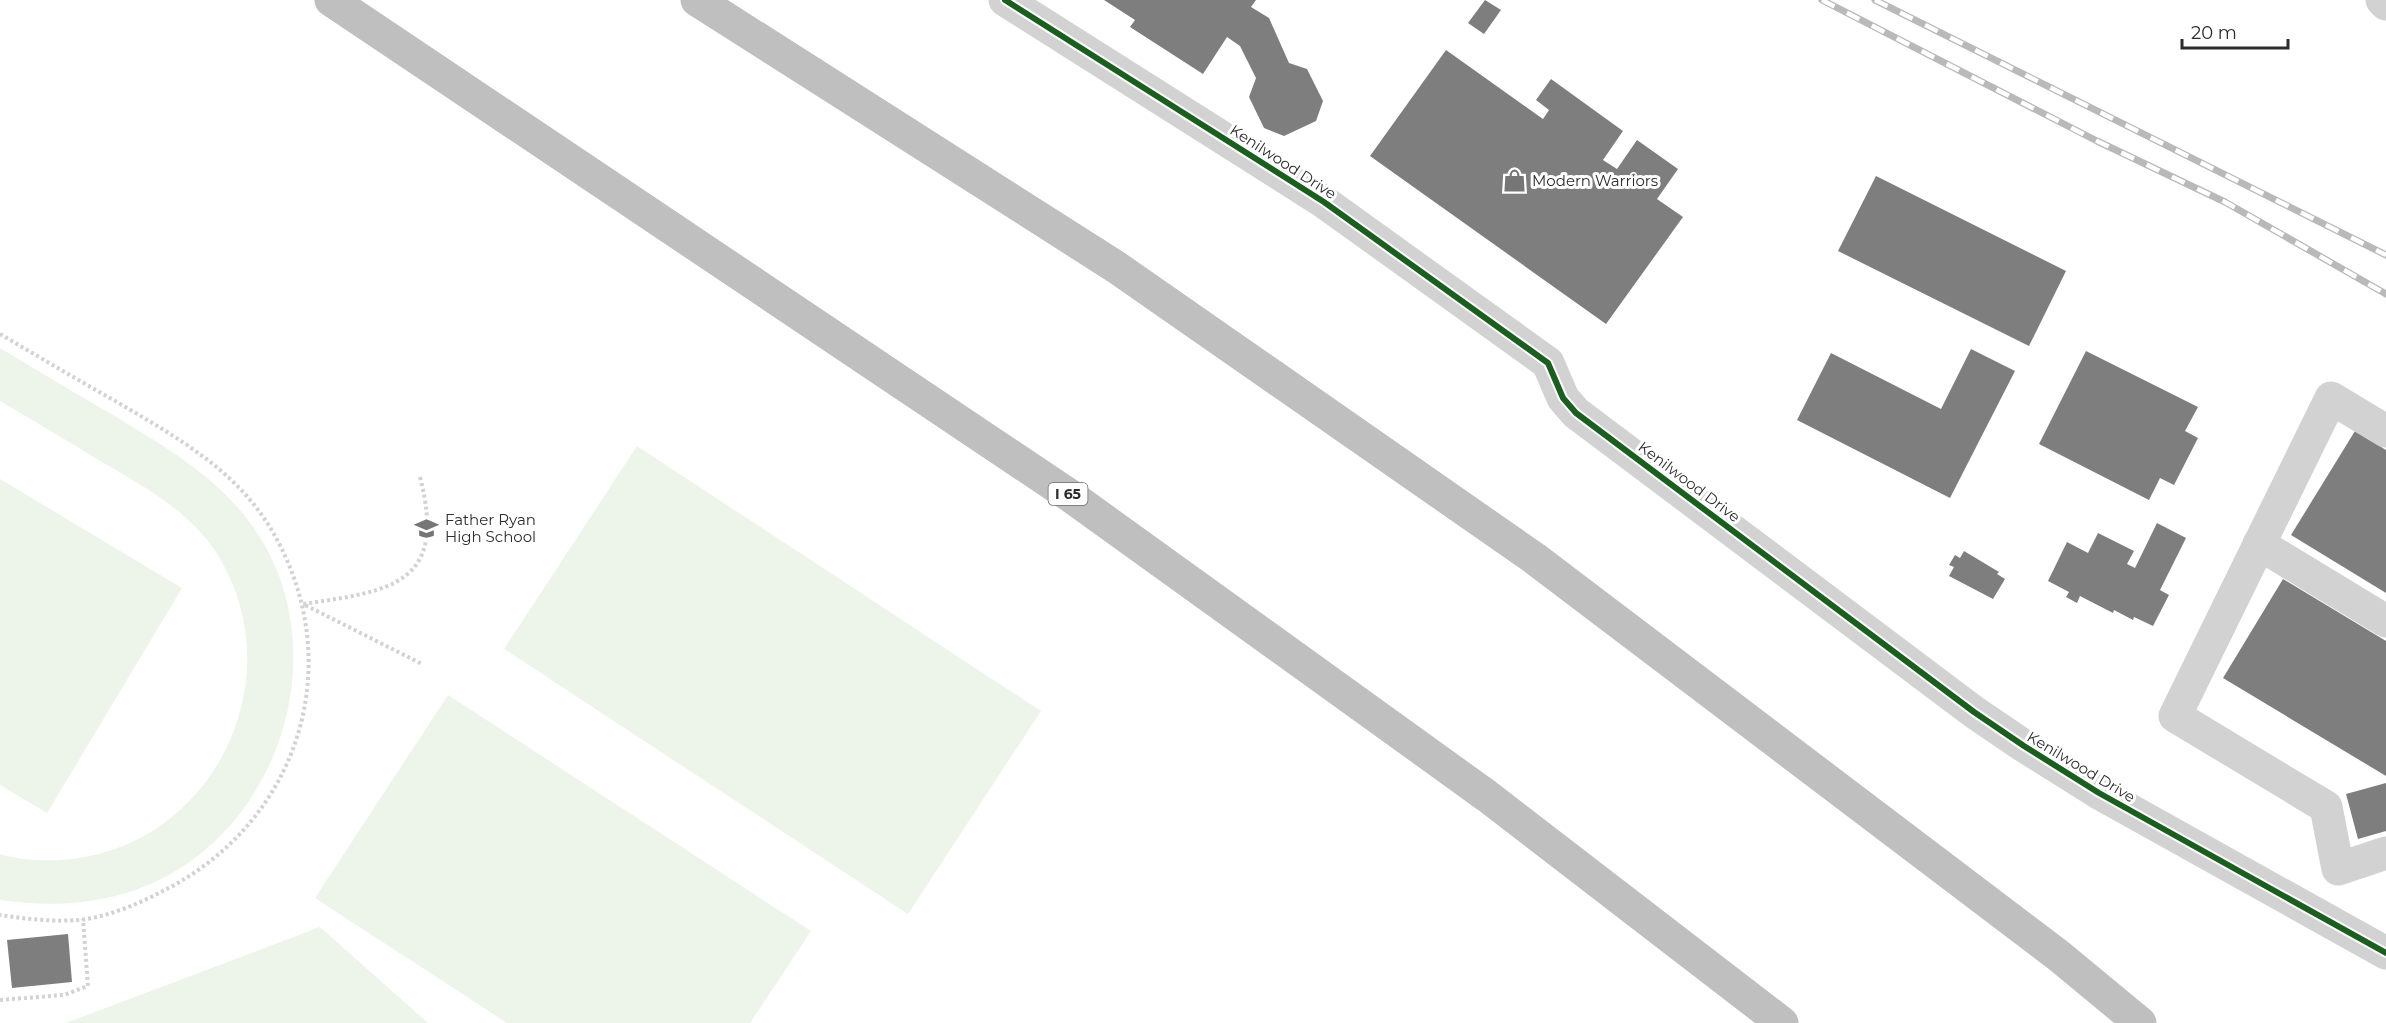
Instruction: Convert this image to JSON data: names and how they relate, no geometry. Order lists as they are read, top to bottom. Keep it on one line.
{"streets":{"highway":["I 65"],"street":["Kenilwood Drive"]},"places":{"shop":["Modern Warriors"],"school or university":["Father Ryan High School"]},"scale_bar":"20 m"}
